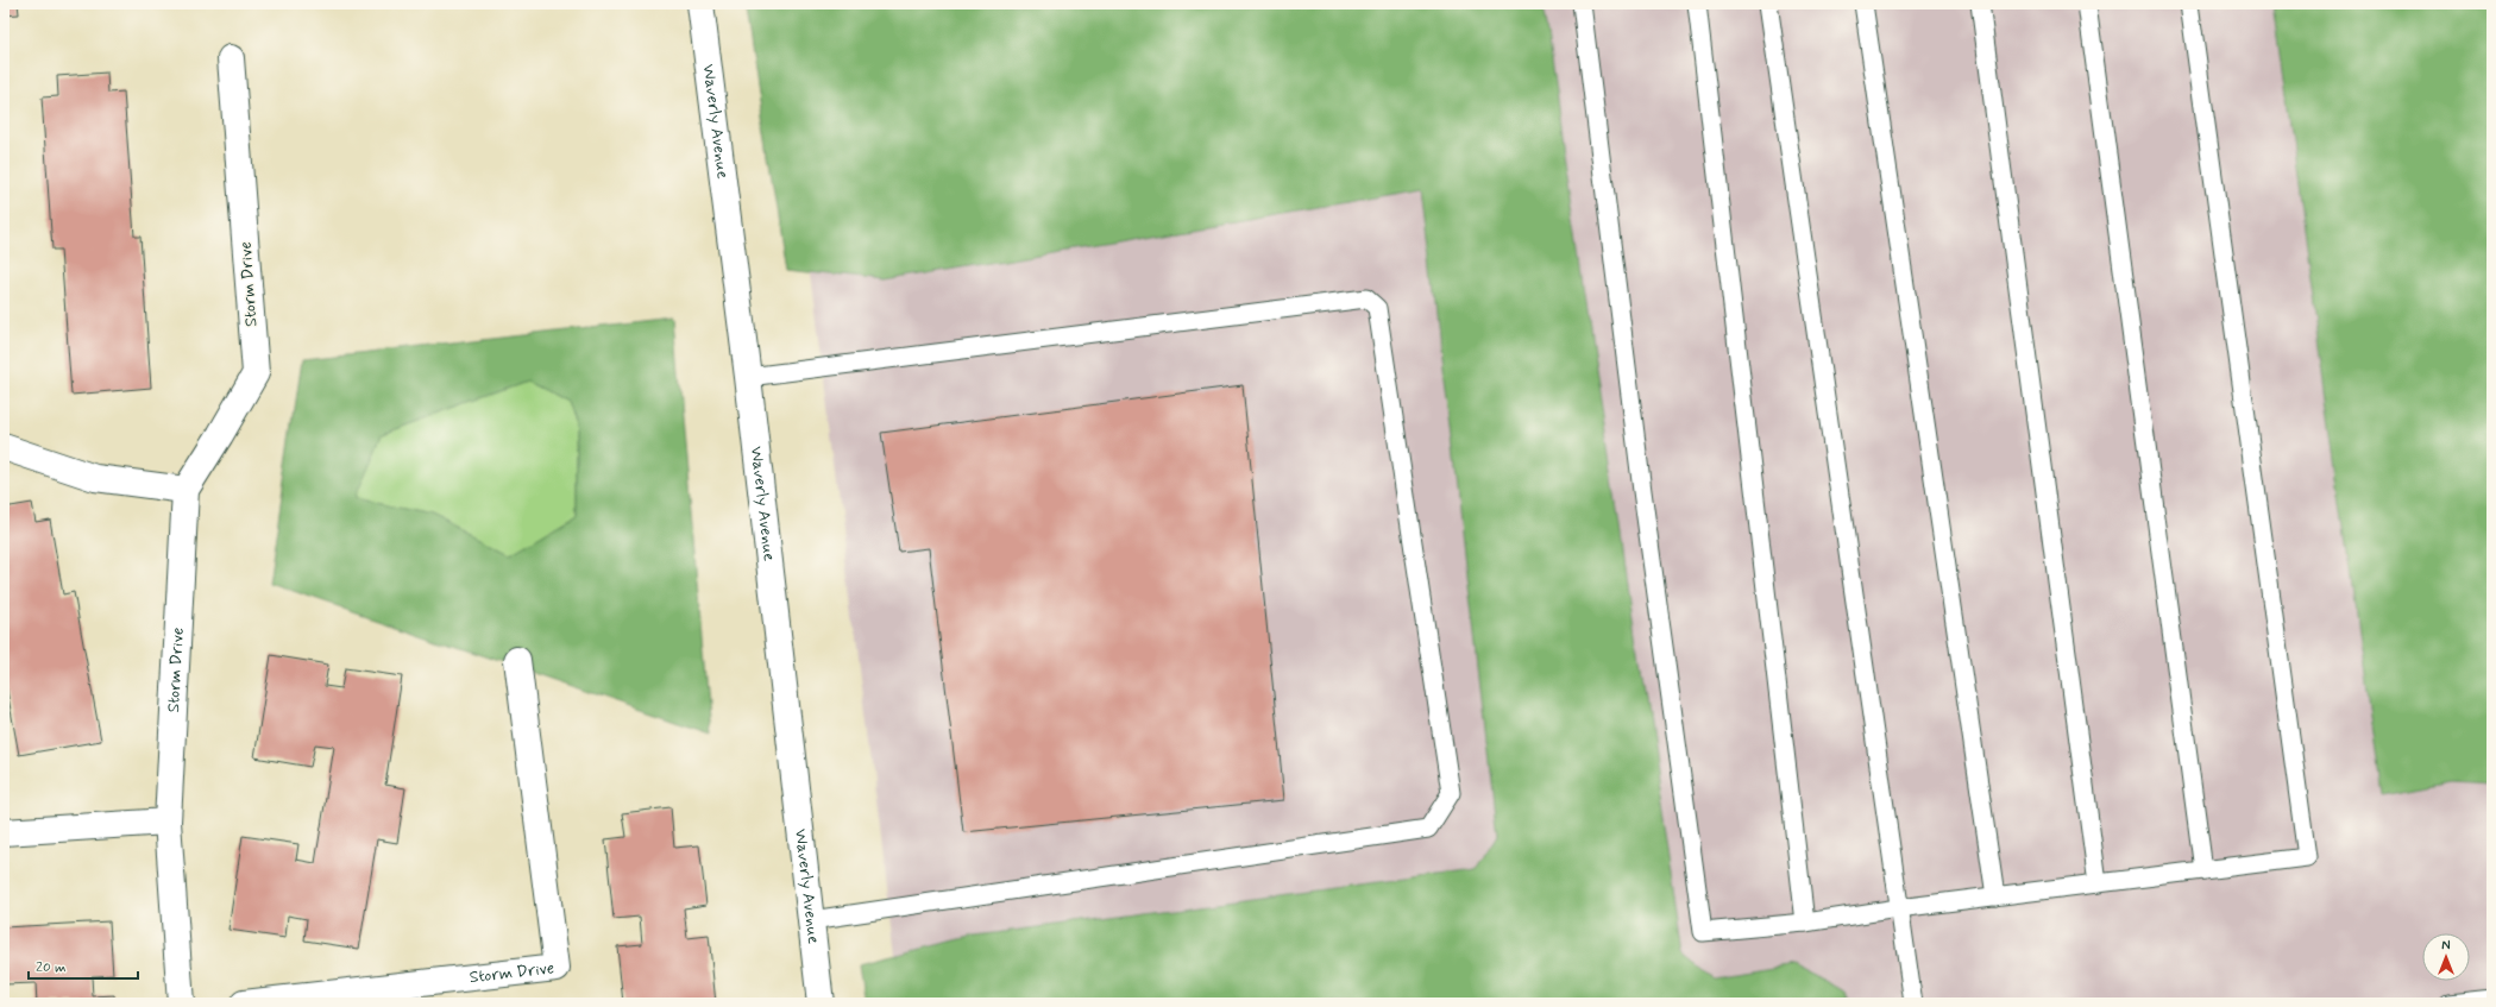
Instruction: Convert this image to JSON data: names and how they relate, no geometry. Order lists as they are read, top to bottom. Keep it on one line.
{"streets":{"street":["Waverly Avenue","Storm Drive"]},"scale_bar":"20 m","north":"top"}
